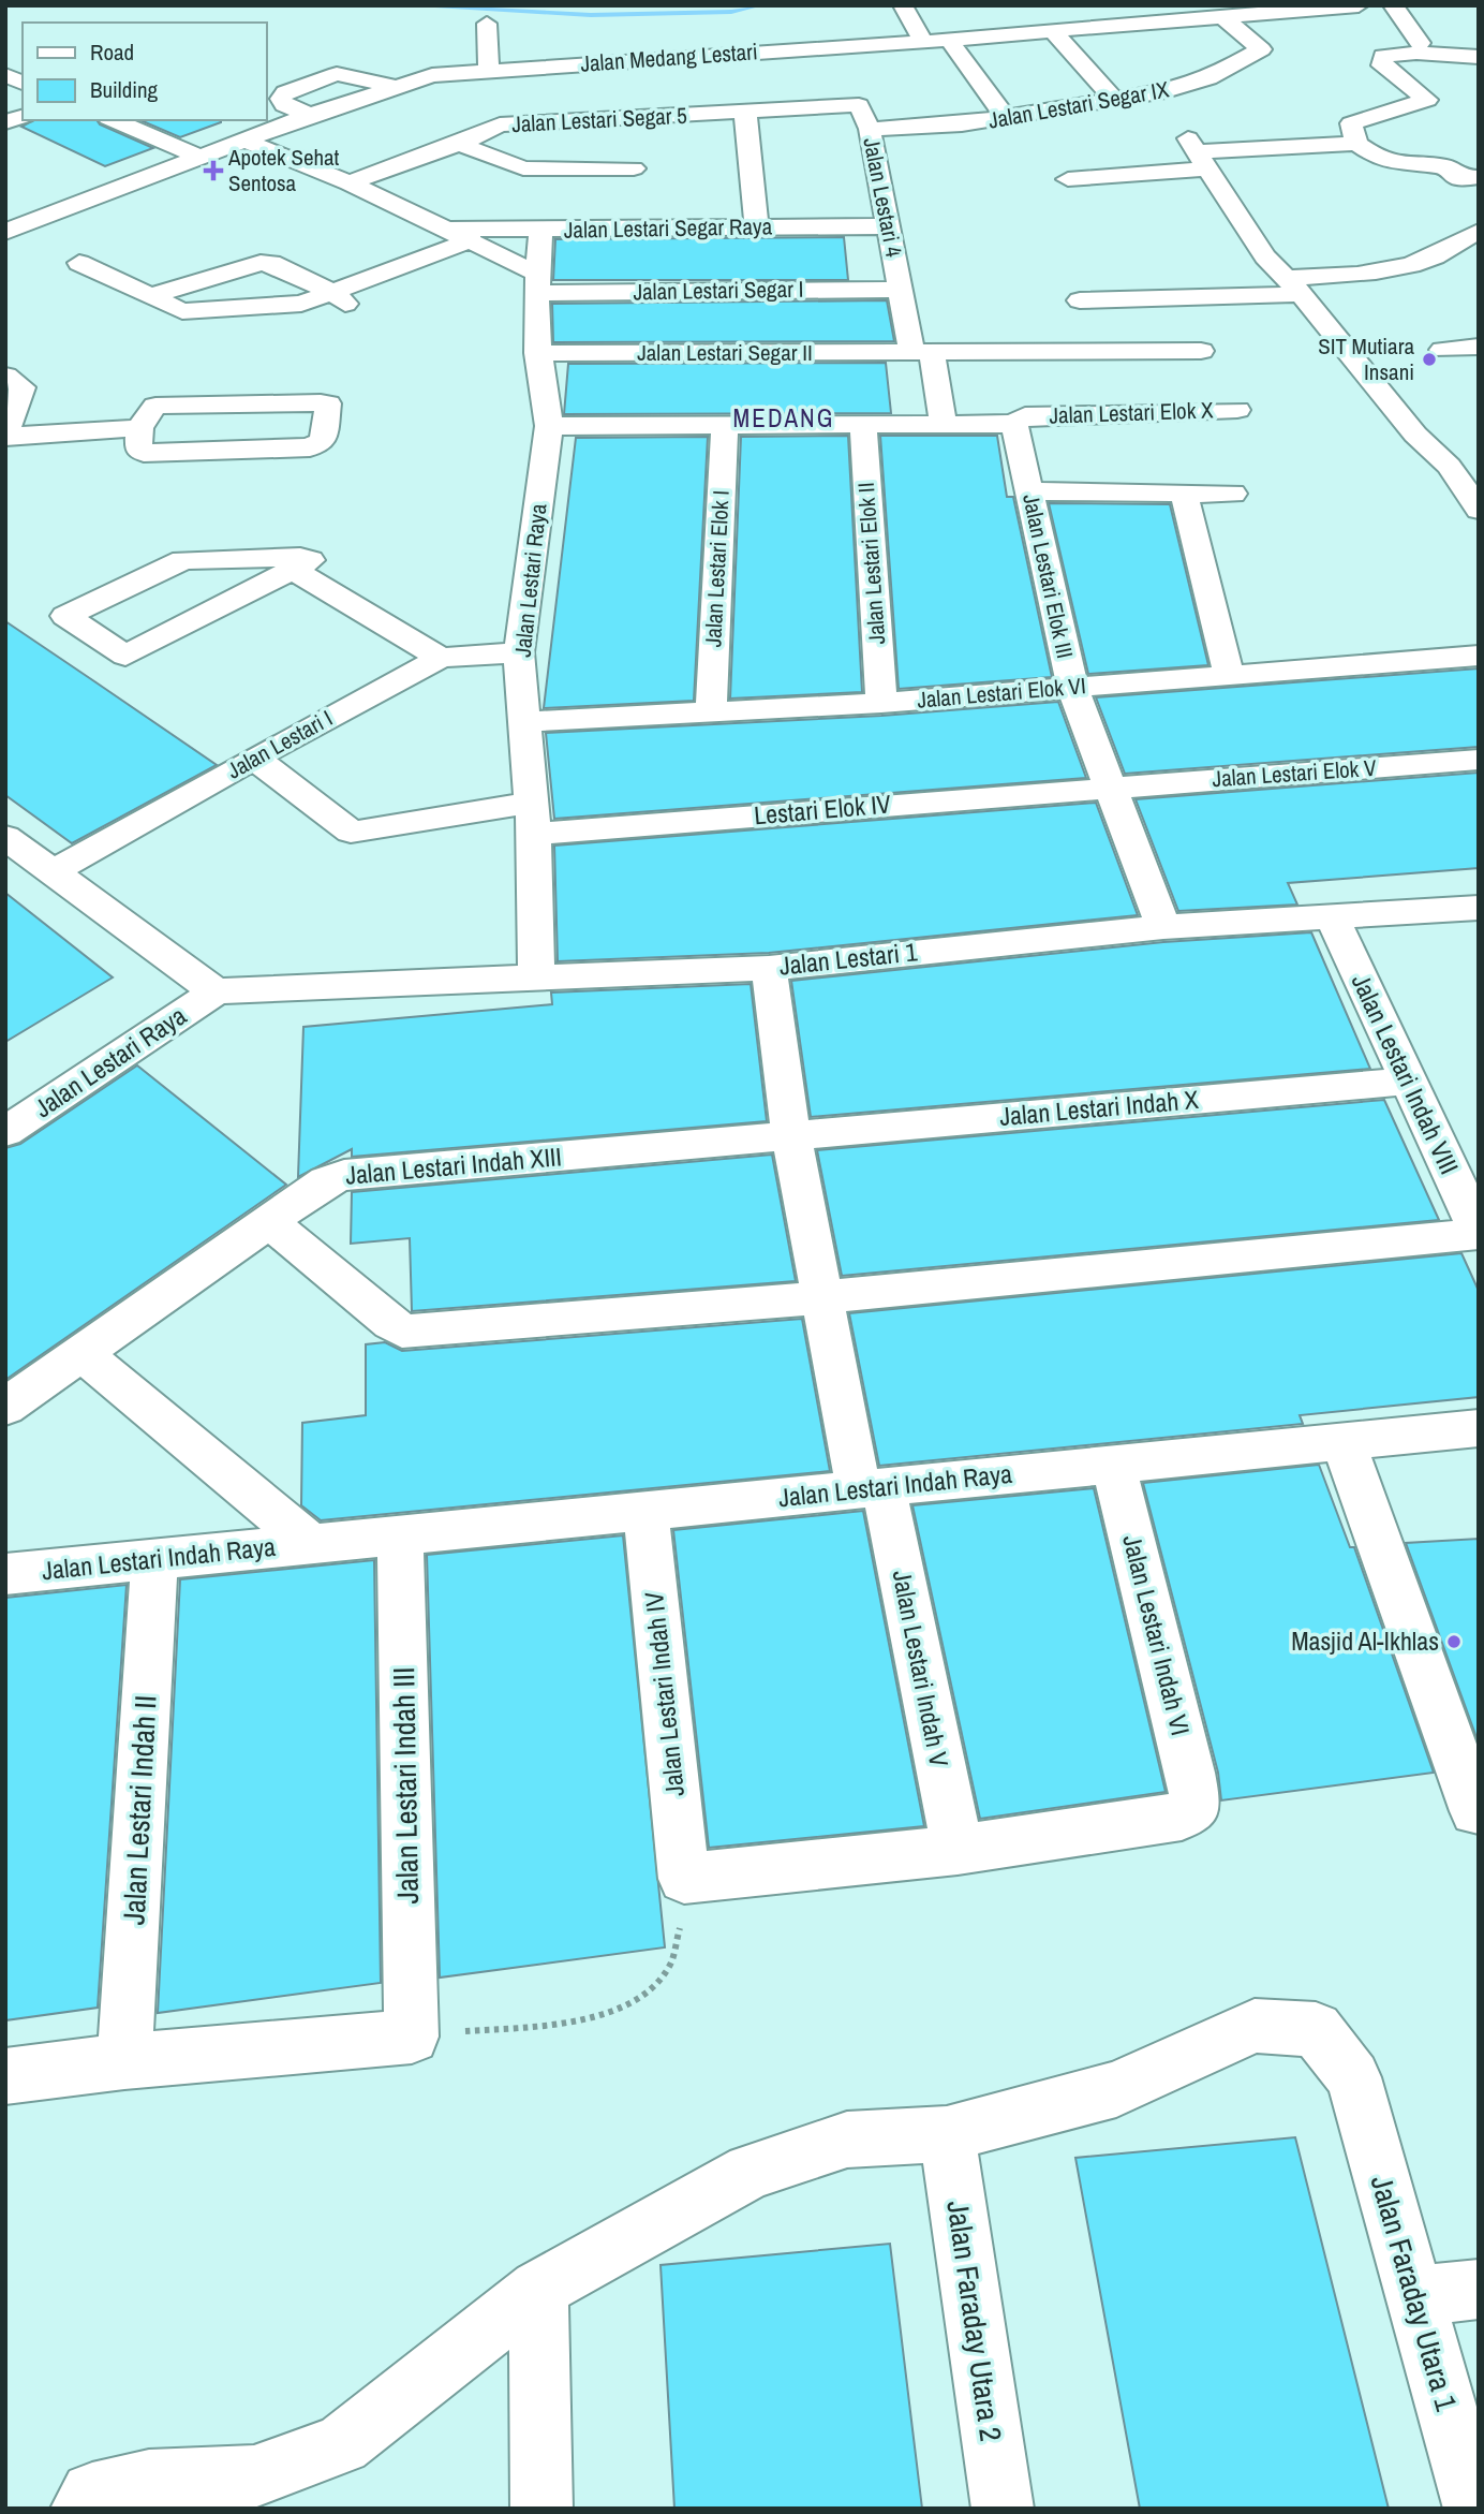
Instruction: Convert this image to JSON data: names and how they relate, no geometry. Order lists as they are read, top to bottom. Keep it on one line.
{"streets":{"street":["Jalan Medang Lestari","Jalan Lestari Segar IX","Jalan Lestari Segar 5","Jalan Lestari 4","Jalan Lestari Segar Raya","Jalan Lestari Segar I","Jalan Lestari Segar II","Jalan Lestari Elok X","Jalan Lestari Elok II","Jalan Lestari Elok I","Jalan Lestari Elok III","Jalan Lestari Raya","Jalan Lestari Elok VI","Jalan Lestari I","Jalan Lestari Elok V","Lestari Elok IV","Jalan Lestari 1","Jalan Lestari Indah VIII","Jalan Lestari Indah X","Jalan Lestari Indah XIII","Jalan Lestari Indah Raya","Jalan Lestari Indah VI","Jalan Lestari Indah V","Jalan Lestari Indah IV","Jalan Lestari Indah III","Jalan Lestari Indah II","Jalan Faraday Utara 1","Jalan Faraday Utara 2"]},"crossings":[["Jalan Medang Lestari","Jalan Lestari Segar IX"],["Jalan Medang Lestari","Jalan Lestari 4"],["Jalan Medang Lestari","Jalan Lestari Segar Raya"],["Jalan Lestari Segar IX","Jalan Lestari 4"],["Jalan Lestari Segar 5","Jalan Lestari 4"],["Jalan Lestari Segar 5","Jalan Lestari Segar Raya"],["Jalan Lestari 4","Jalan Lestari Segar Raya"],["Jalan Lestari 4","Jalan Lestari Segar I"],["Jalan Lestari 4","Jalan Lestari Segar II"],["Jalan Lestari 4","Jalan Lestari Elok X"],["Jalan Lestari Segar Raya","Jalan Lestari Segar I"],["Jalan Lestari Segar Raya","Jalan Lestari Raya"],["Jalan Lestari Segar I","Jalan Lestari Raya"],["Jalan Lestari Segar II","Jalan Lestari Elok X"],["Jalan Lestari Segar II","Jalan Lestari Elok III"],["Jalan Lestari Segar II","Jalan Lestari Raya"],["Jalan Lestari Elok X","Jalan Lestari Elok II"],["Jalan Lestari Elok X","Jalan Lestari Elok I"],["Jalan Lestari Elok X","Jalan Lestari Elok III"],["Jalan Lestari Elok X","Jalan Lestari Raya"],["Jalan Lestari Elok II","Jalan Lestari Elok VI"],["Jalan Lestari Elok I","Jalan Lestari Elok VI"],["Jalan Lestari Elok III","Jalan Lestari Elok VI"],["Jalan Lestari Elok III","Jalan Lestari Elok V"],["Jalan Lestari Elok III","Lestari Elok IV"],["Jalan Lestari Elok III","Jalan Lestari 1"],["Jalan Lestari Raya","Jalan Lestari Elok VI"],["Jalan Lestari Raya","Jalan Lestari I"],["Jalan Lestari Raya","Lestari Elok IV"],["Jalan Lestari Raya","Jalan Lestari 1"],["Jalan Lestari I","Lestari Elok IV"],["Jalan Lestari Elok V","Lestari Elok IV"],["Jalan Lestari 1","Jalan Lestari Indah VIII"],["Jalan Lestari 1","Jalan Lestari Indah V"],["Jalan Lestari Indah VIII","Jalan Lestari Indah X"],["Jalan Lestari Indah X","Jalan Lestari Indah XIII"],["Jalan Lestari Indah X","Jalan Lestari Indah V"],["Jalan Lestari Indah XIII","Jalan Lestari Indah Raya"],["Jalan Lestari Indah XIII","Jalan Lestari Indah V"],["Jalan Lestari Indah Raya","Jalan Lestari Indah VI"],["Jalan Lestari Indah Raya","Jalan Lestari Indah V"],["Jalan Lestari Indah Raya","Jalan Lestari Indah IV"],["Jalan Lestari Indah Raya","Jalan Lestari Indah III"],["Jalan Lestari Indah Raya","Jalan Lestari Indah II"],["Jalan Lestari Indah VI","Jalan Lestari Indah V"],["Jalan Faraday Utara 1","Jalan Faraday Utara 2"]],"districts":["MEDANG"],"places":{"health":["Apotek Sehat Sentosa"],"other":["SIT Mutiara Insani","Masjid Al-Ikhlas"]},"legend":["Road","Building"]}
